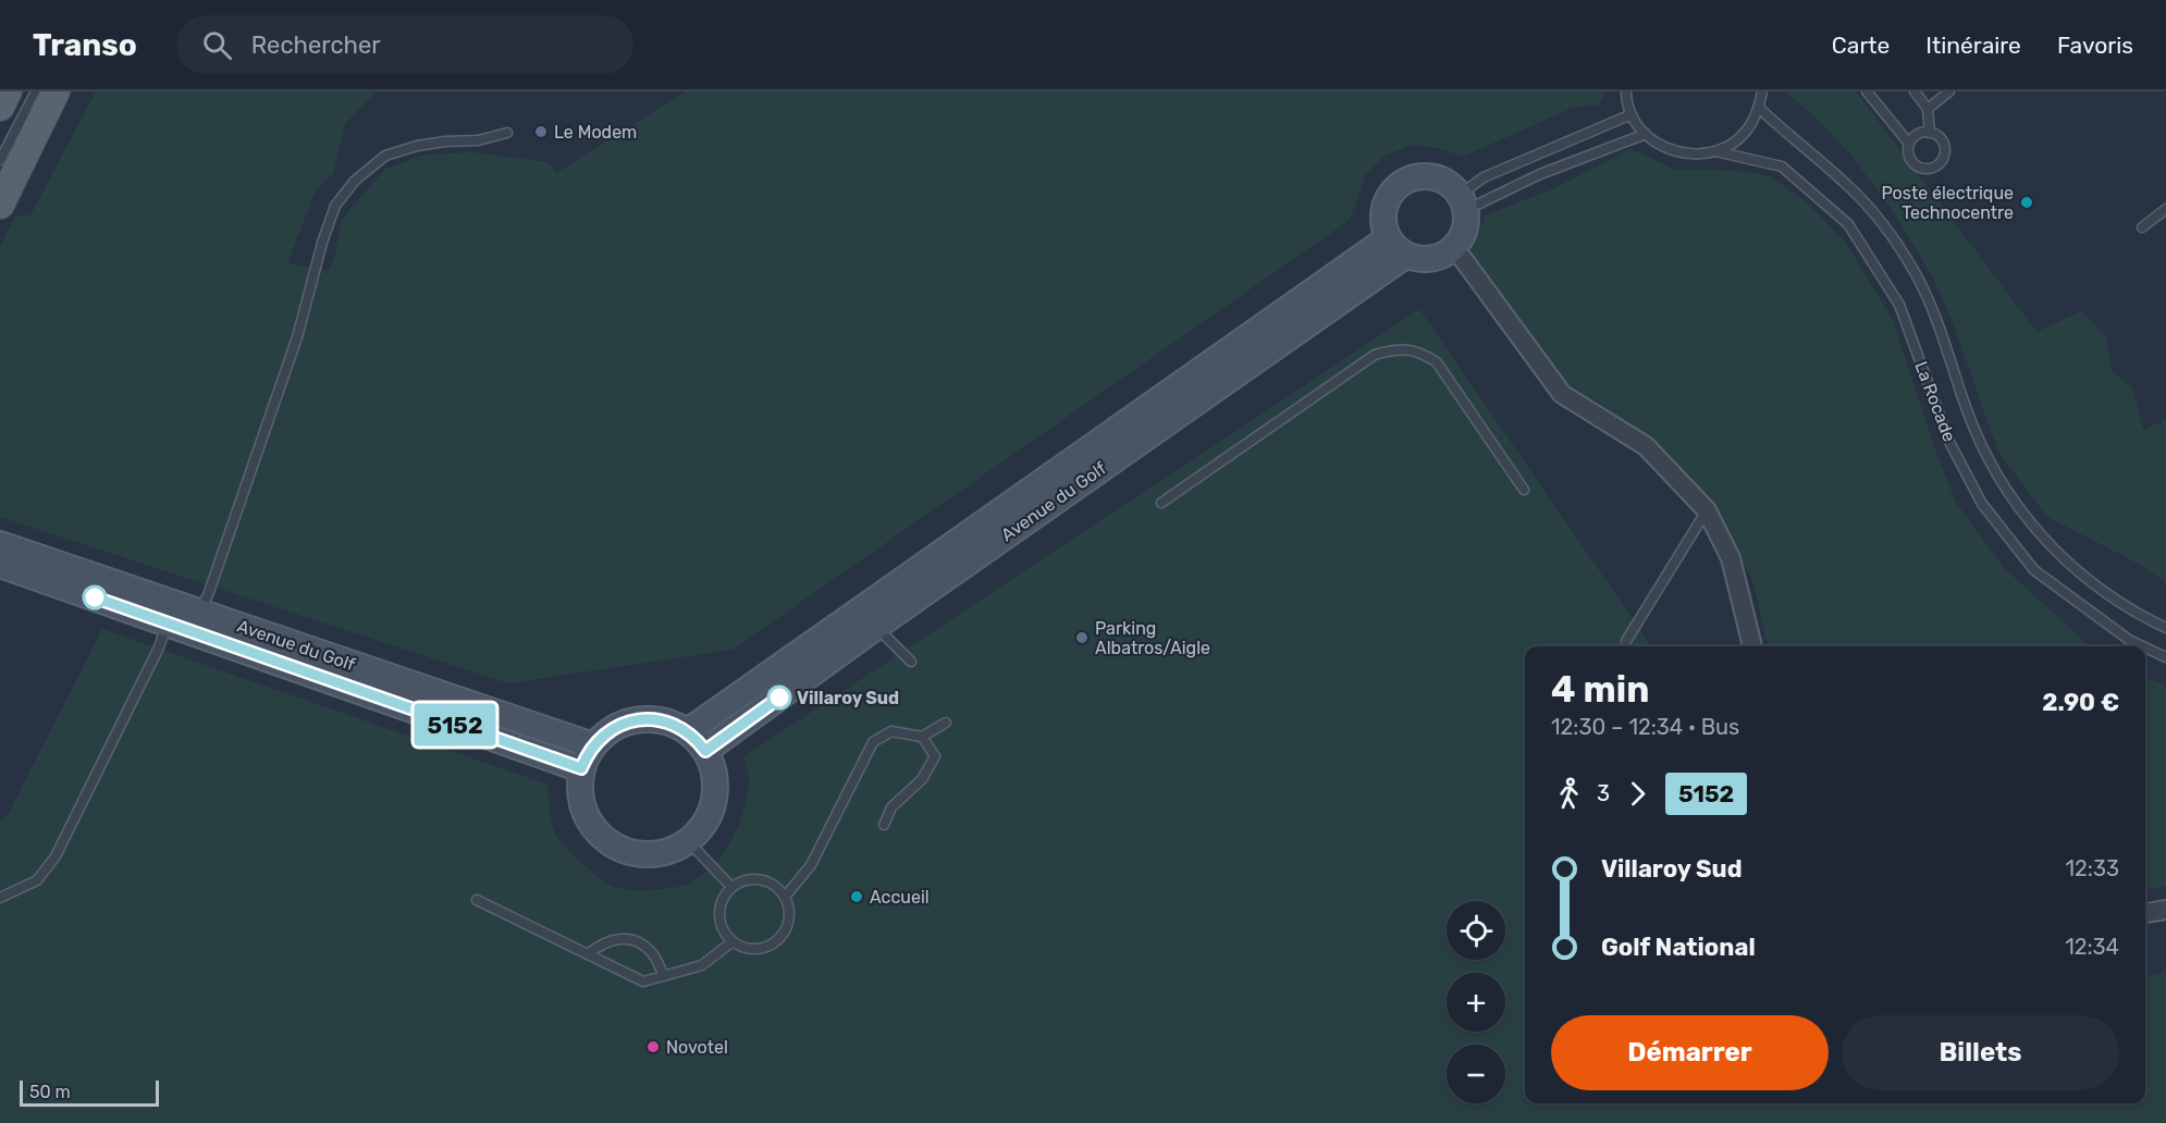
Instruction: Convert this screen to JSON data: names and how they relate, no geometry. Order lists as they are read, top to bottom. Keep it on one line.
{"streets":{"street":["Avenue du Golf"],"lane":["La Rocade"]},"places":["Le Modem","Poste électrique Technocentre","Parking Albatros/Aigle","Villaroy Sud","Accueil","Novotel"],"lines":["bus line 5152"],"scale_bar":"50 m","page":{"header":"Transo","search":"Rechercher","nav":["Carte","Itinéraire","Favoris"],"on_map":"5152","heading":["4 min","12:30 – 12:34 · Bus","2.90 €"],"legs":["3","5152"],"list":[{"name":"Villaroy Sud","value":"12:33"},{"name":"Golf National","value":"12:34"}],"map_buttons":["+","−"],"buttons":["Démarrer","Billets"],"scale":"50 m"}}
